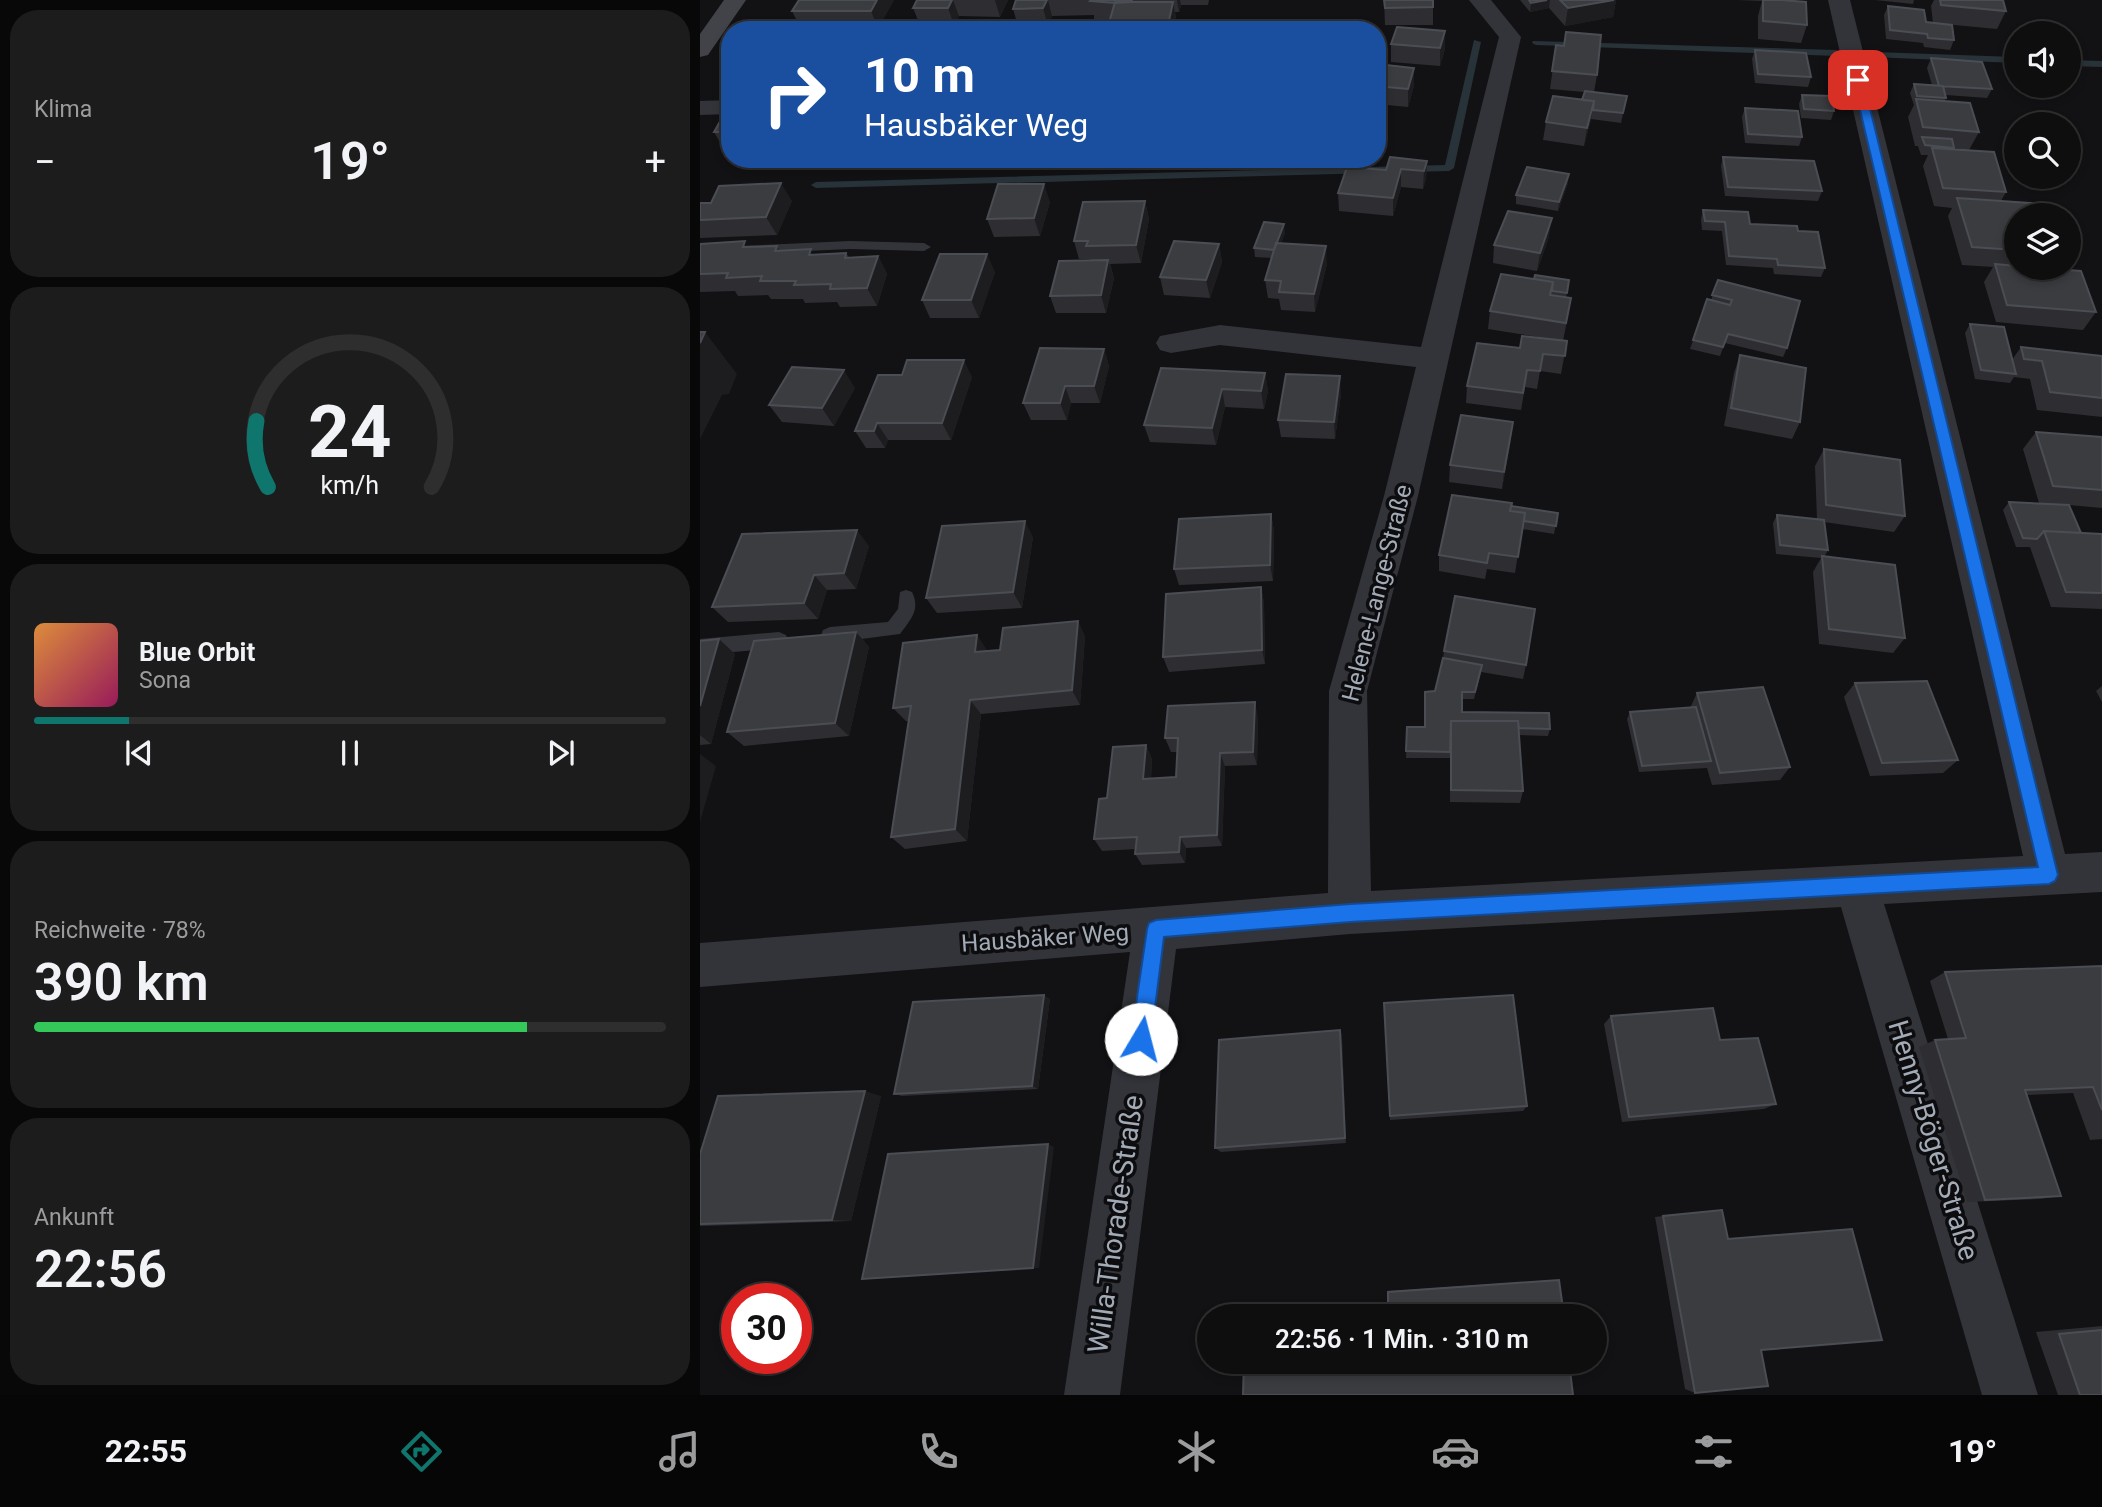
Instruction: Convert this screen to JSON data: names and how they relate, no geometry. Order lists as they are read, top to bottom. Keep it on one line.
{"streets":{"street":["Helene-Lange-Straße","Hausbäker Weg","Henny-Böger-Straße","Willa-Thorade-Straße"]},"crossings":[["Helene-Lange-Straße","Hausbäker Weg"],["Hausbäker Weg","Henny-Böger-Straße"],["Hausbäker Weg","Willa-Thorade-Straße"]],"page":{"tile":["Klima",["Reichweite · 78%","390 km"],["Ankunft","22:56"]],"turn":["10 m","Hausbäker Weg"],"heat":["−","19°","+"],"song":["Blue Orbit","Sona"],"limit":"30","trip":"22:56 · 1 Min. · 310 m","tabs":["22:55","19°"],"gauge":["24","km/h"]}}
